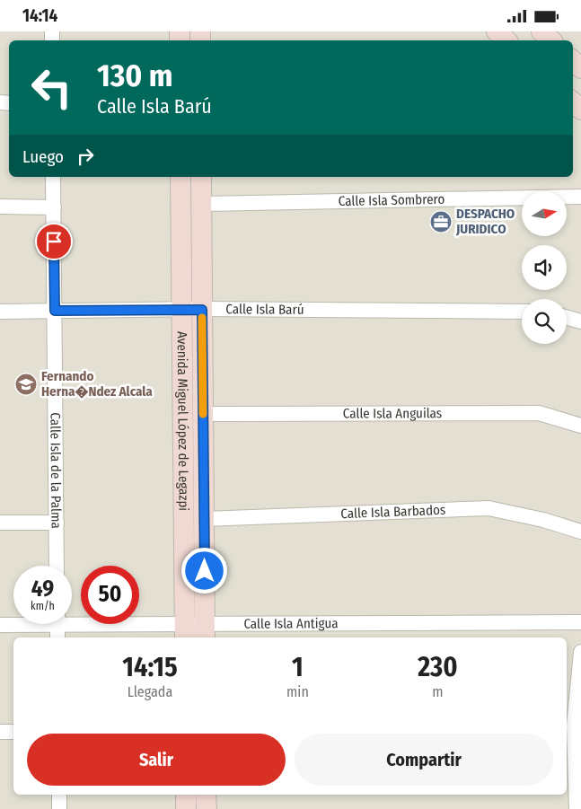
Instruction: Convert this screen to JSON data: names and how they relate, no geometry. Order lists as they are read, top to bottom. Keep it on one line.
{"streets":{"main road":["Avenida Miguel López de Legazpi"],"street":["Calle Isla Sombrero","Calle Isla Barú","Calle Isla Anguilas","Calle Isla de la Palma","Calle Isla Barbados","Calle Isla Antigua"]},"crossings":[["Calle Isla Sombrero","Avenida Miguel López de Legazpi"],["Calle Isla Barú","Avenida Miguel López de Legazpi"],["Calle Isla Barú","Calle Isla de la Palma"],["Calle Isla Anguilas","Avenida Miguel López de Legazpi"],["Avenida Miguel López de Legazpi","Calle Isla Barbados"],["Avenida Miguel López de Legazpi","Calle Isla Antigua"]],"places":{"office":["DESPACHO JURIDICO"],"school or university":["Fernando Herna�Ndez Alcala"]},"north":"right","page":{"status":"14:14","turn":["130 m","Calle Isla Barú"],"then":"Luego","speed":"49 km/h","limit":"50","eta":["14:15","Llegada","1","min","230","m"],"buttons":["Salir","Compartir"]}}
